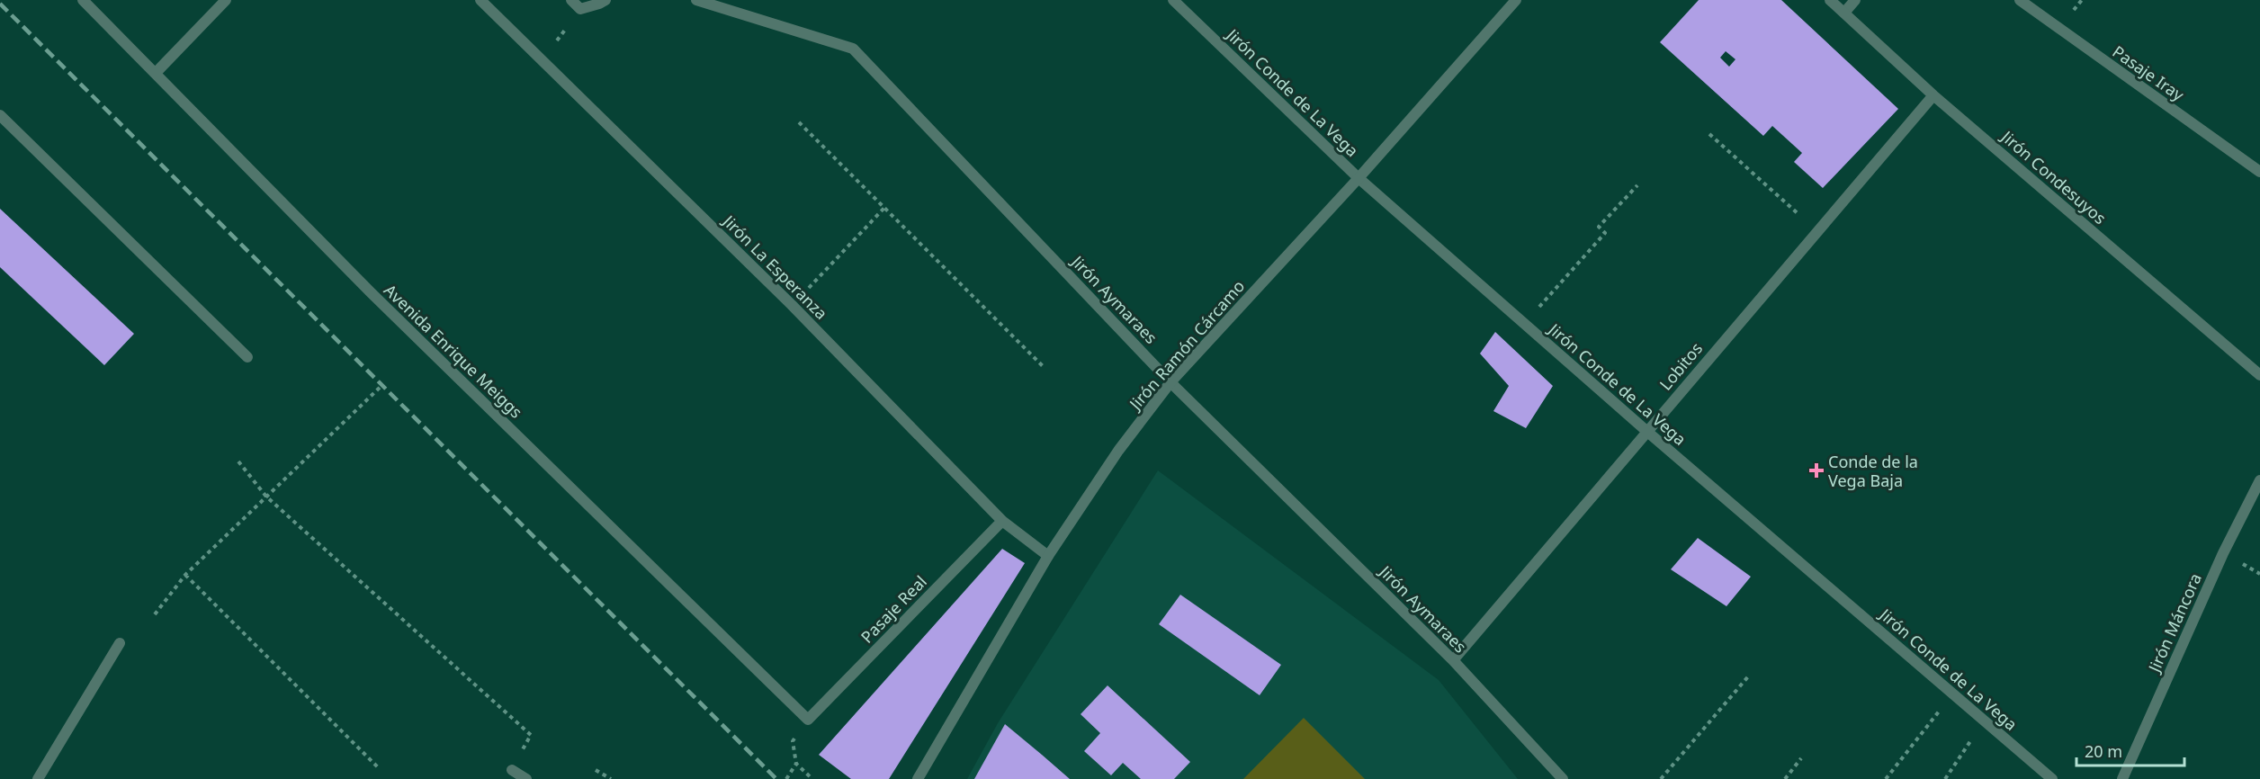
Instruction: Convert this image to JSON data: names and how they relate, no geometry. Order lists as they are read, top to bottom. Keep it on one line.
{"streets":{"street":["Pasaje Iray","Jirón Conde de La Vega","Jirón Condesuyos","Jirón La Esperanza","Jirón Aymaraes","Jirón Ramón Cárcamo","Avenida Enrique Meiggs","Lobitos","Pasaje Real","Jirón Máncora"]},"crossings":[["Jirón Conde de La Vega","Jirón Ramón Cárcamo"],["Jirón Conde de La Vega","Lobitos"],["Jirón Condesuyos","Lobitos"],["Jirón La Esperanza","Jirón Ramón Cárcamo"],["Jirón La Esperanza","Pasaje Real"],["Jirón Aymaraes","Jirón Ramón Cárcamo"],["Jirón Aymaraes","Lobitos"],["Avenida Enrique Meiggs","Pasaje Real"]],"places":{"health":["Conde de la Vega Baja"]},"scale_bar":"20 m"}
